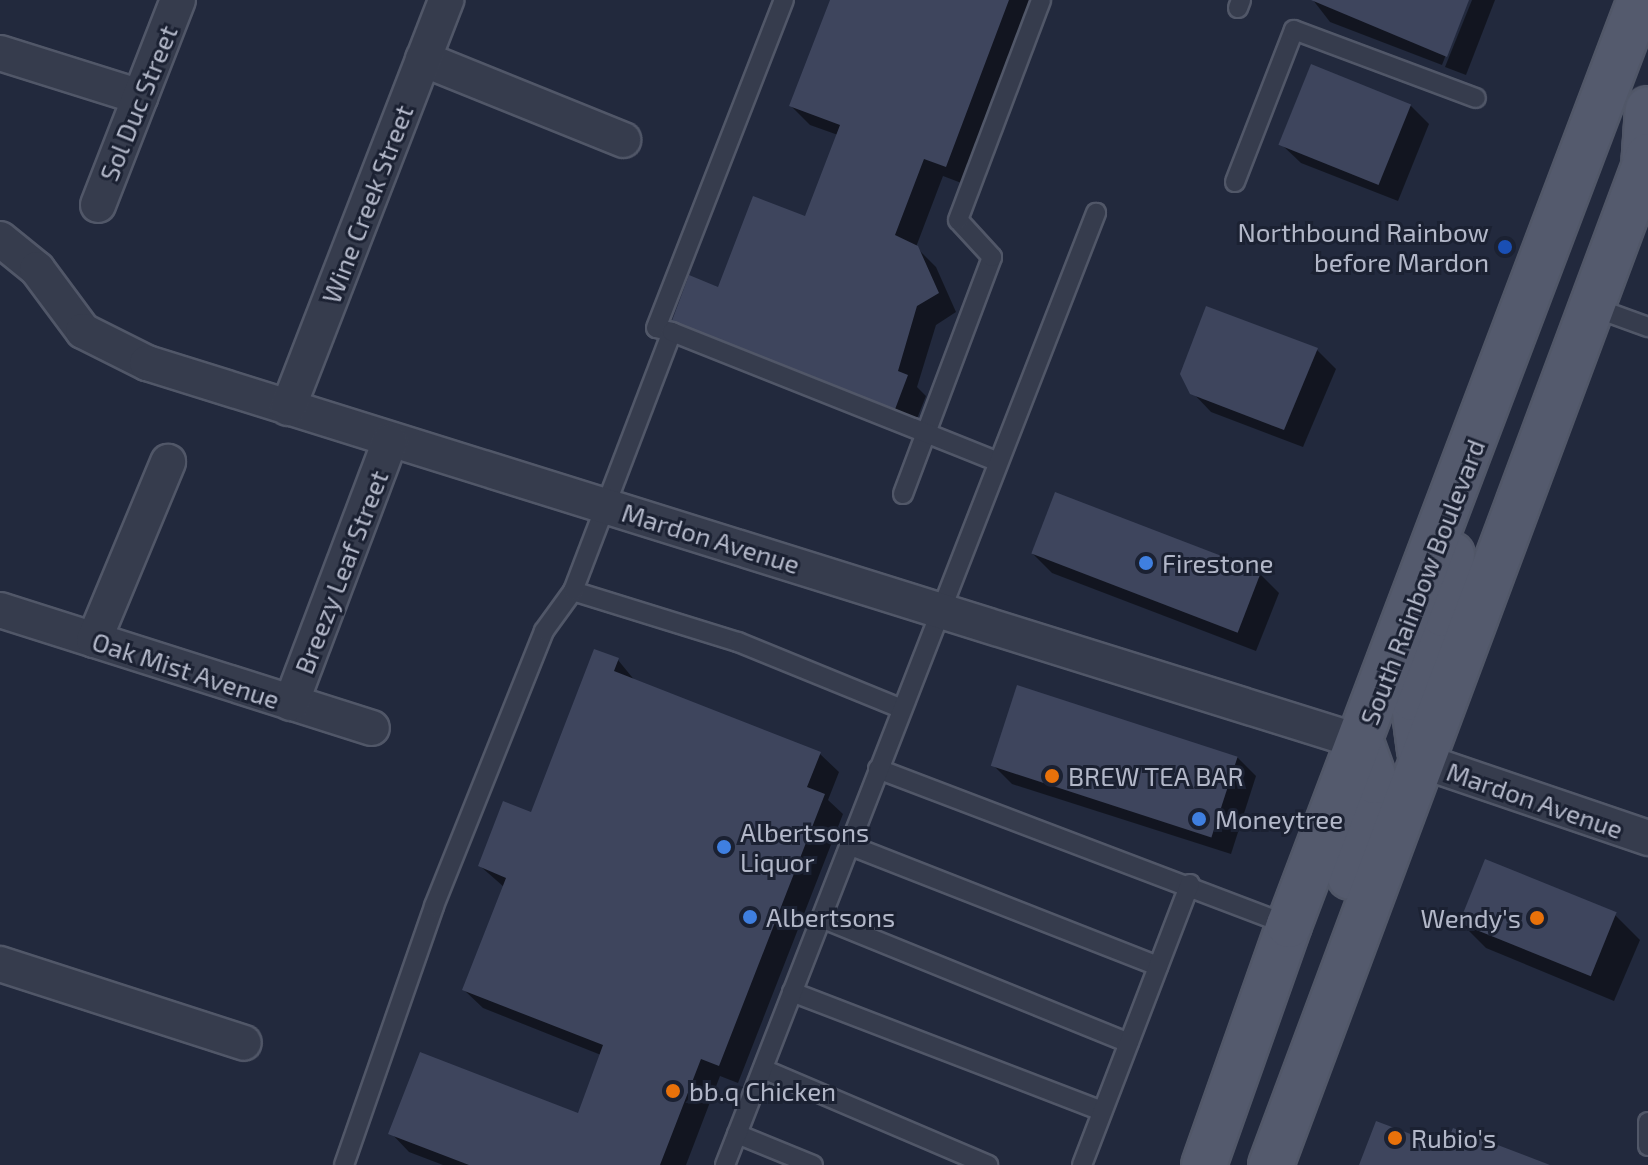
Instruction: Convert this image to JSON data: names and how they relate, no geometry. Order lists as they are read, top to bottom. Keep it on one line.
{"streets":{"main road":["South Rainbow Boulevard"],"street":["Sol Duc Street","Wine Creek Street","Mardon Avenue","Breezy Leaf Street","Oak Mist Avenue"]},"crossings":[["Wine Creek Street","Mardon Avenue"],["Mardon Avenue","Breezy Leaf Street"],["Mardon Avenue","South Rainbow Boulevard"],["Breezy Leaf Street","Oak Mist Avenue"]],"places":["Northbound Rainbow before Mardon","Firestone","BREW TEA BAR","Moneytree","Albertsons Liquor","Albertsons","Wendy's","bb.q Chicken","Rubio's"]}
